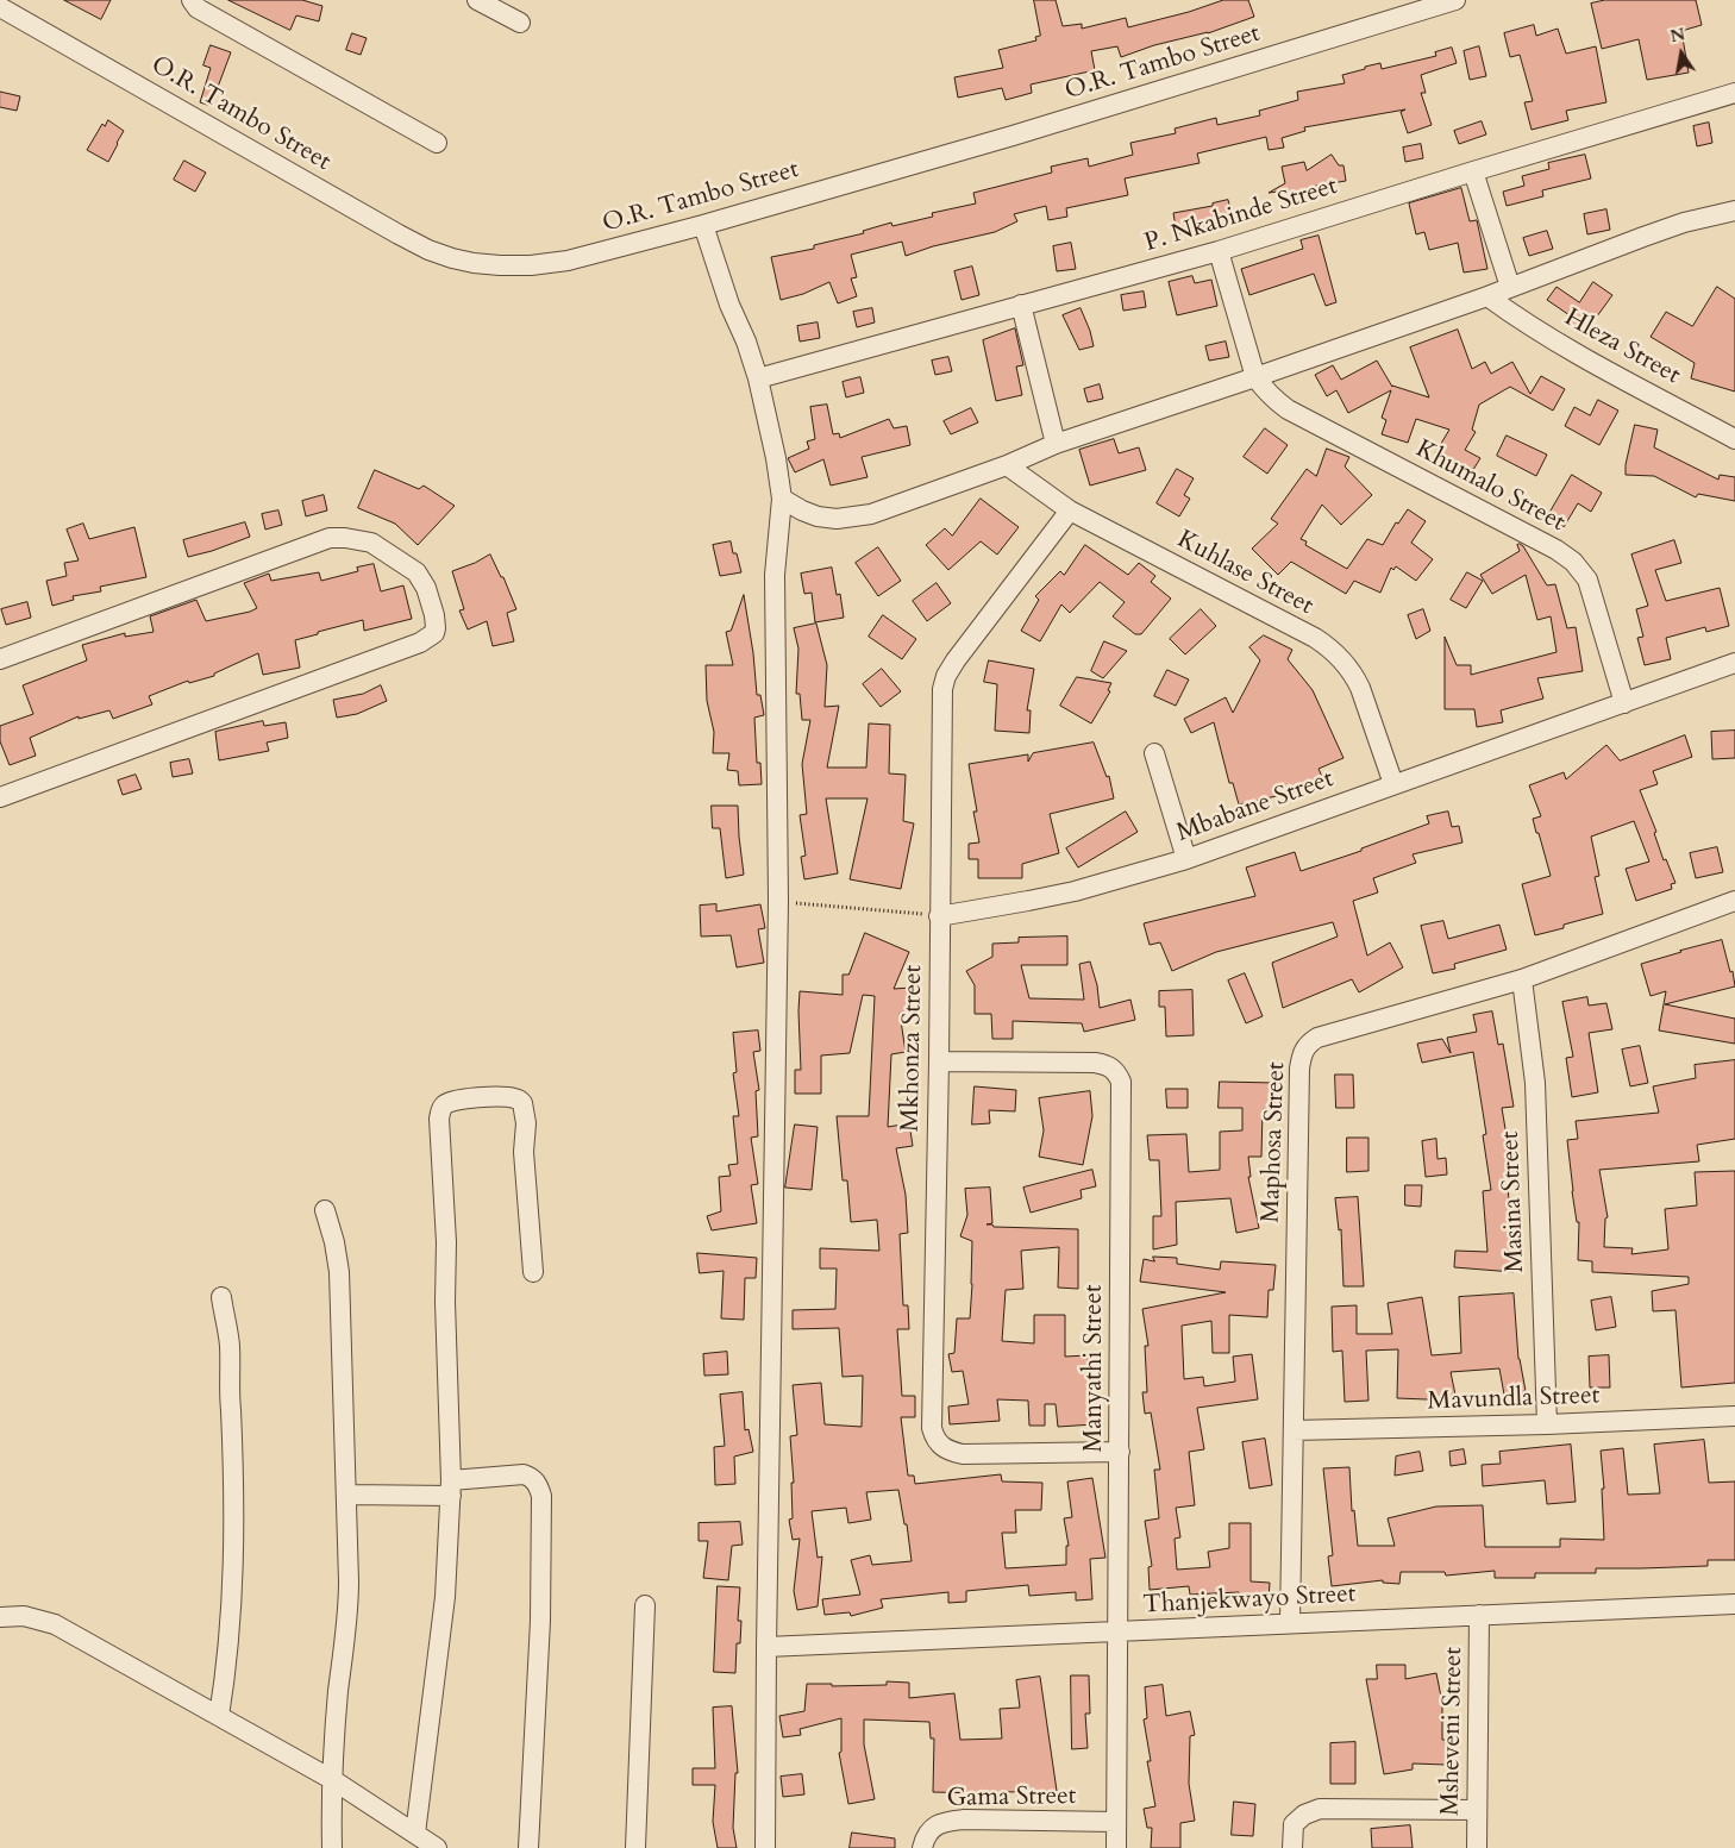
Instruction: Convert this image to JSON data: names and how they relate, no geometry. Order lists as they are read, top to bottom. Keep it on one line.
{"streets":{"street":["O.R. Tambo Street","P. Nkabinde Street","Hleza Street","Khumalo Street","Kuhlase Street","Mbabane Street","Mkhonza Street","Maphosa Street","Masina Street","Manyathi Street","Mavundla Street","Thanjekwayo Street","Msheveni Street","Gama Street"]},"crossings":[["Khumalo Street","Mbabane Street"],["Kuhlase Street","Mbabane Street"],["Kuhlase Street","Mkhonza Street"],["Mbabane Street","Mkhonza Street"],["Mkhonza Street","Manyathi Street"],["Maphosa Street","Masina Street"],["Maphosa Street","Mavundla Street"],["Maphosa Street","Thanjekwayo Street"],["Masina Street","Mavundla Street"],["Manyathi Street","Thanjekwayo Street"],["Manyathi Street","Gama Street"],["Thanjekwayo Street","Msheveni Street"]],"north":"top"}
